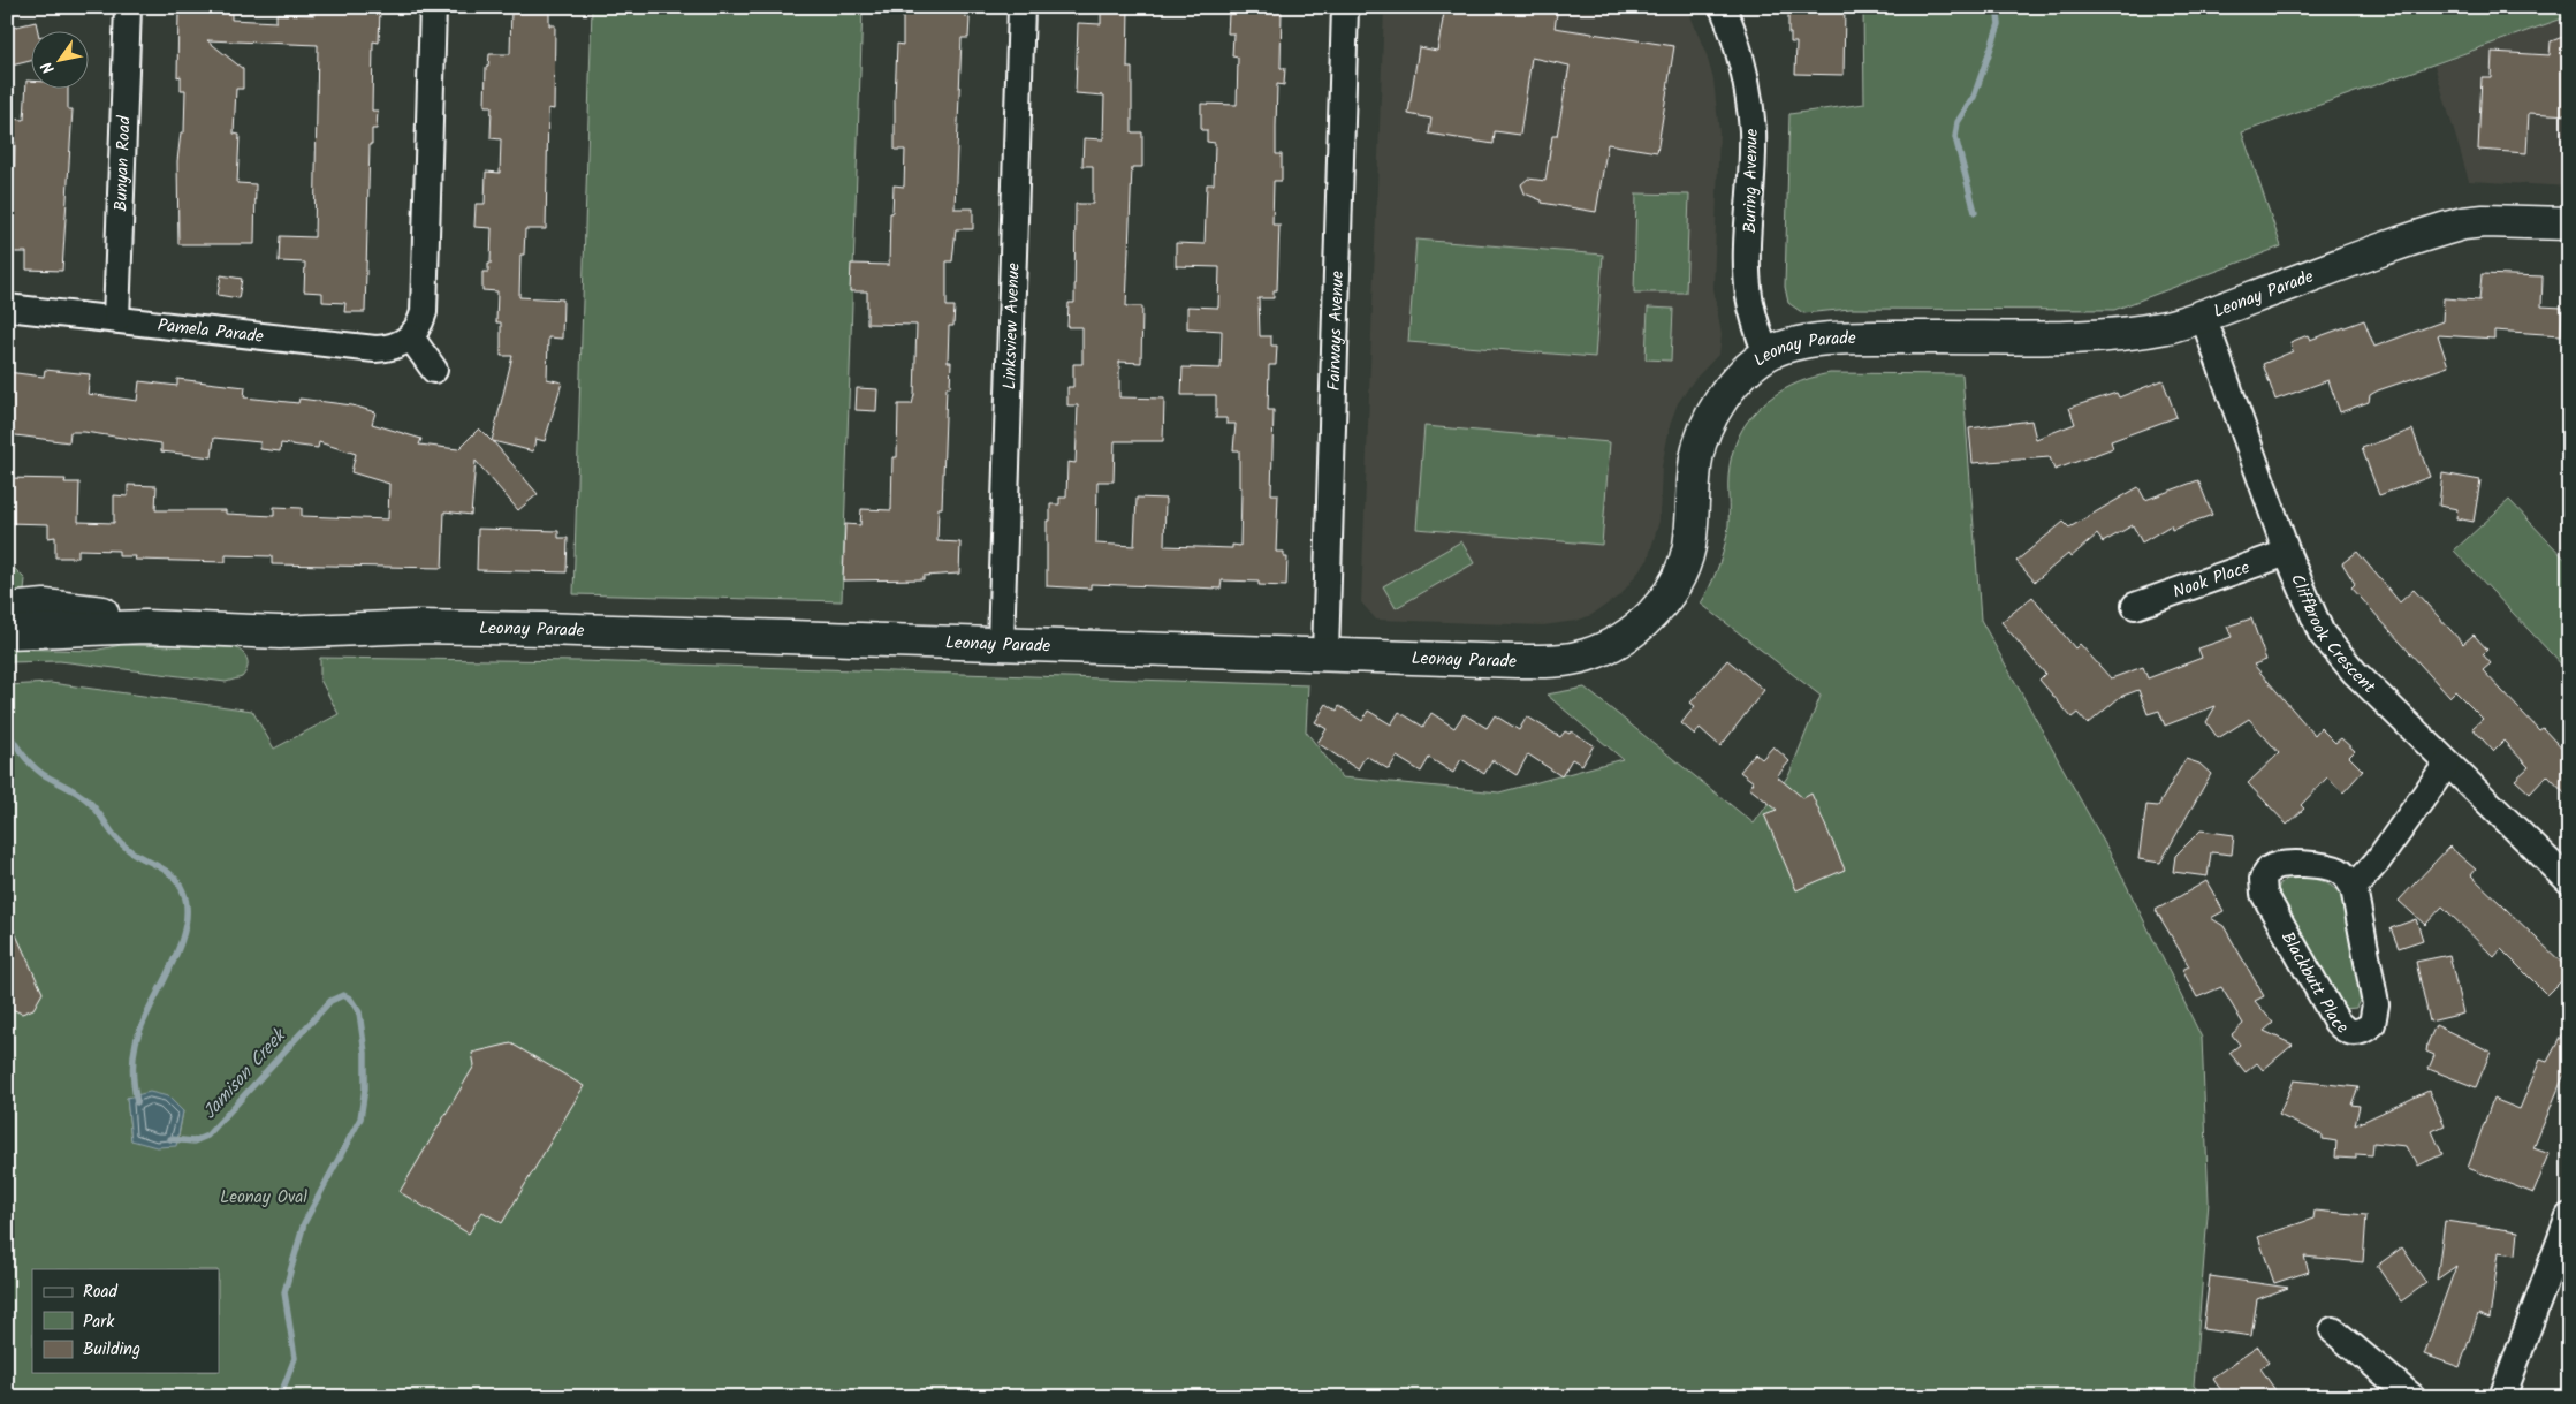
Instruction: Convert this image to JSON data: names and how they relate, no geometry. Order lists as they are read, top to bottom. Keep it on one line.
{"streets":{"street":["Bunyan Road","Buring Avenue","Leonay Parade","Linksview Avenue","Pamela Parade","Fairways Avenue","Nook Place","Cliffbrook Crescent","Blackbutt Place"]},"crossings":[["Bunyan Road","Pamela Parade"],["Buring Avenue","Leonay Parade"],["Leonay Parade","Linksview Avenue"],["Leonay Parade","Fairways Avenue"],["Leonay Parade","Cliffbrook Crescent"],["Nook Place","Cliffbrook Crescent"]],"water":["Jamison Creek"],"parks":["Leonay Oval"],"legend":["Road","Park","Building"],"north":"bottom left"}
